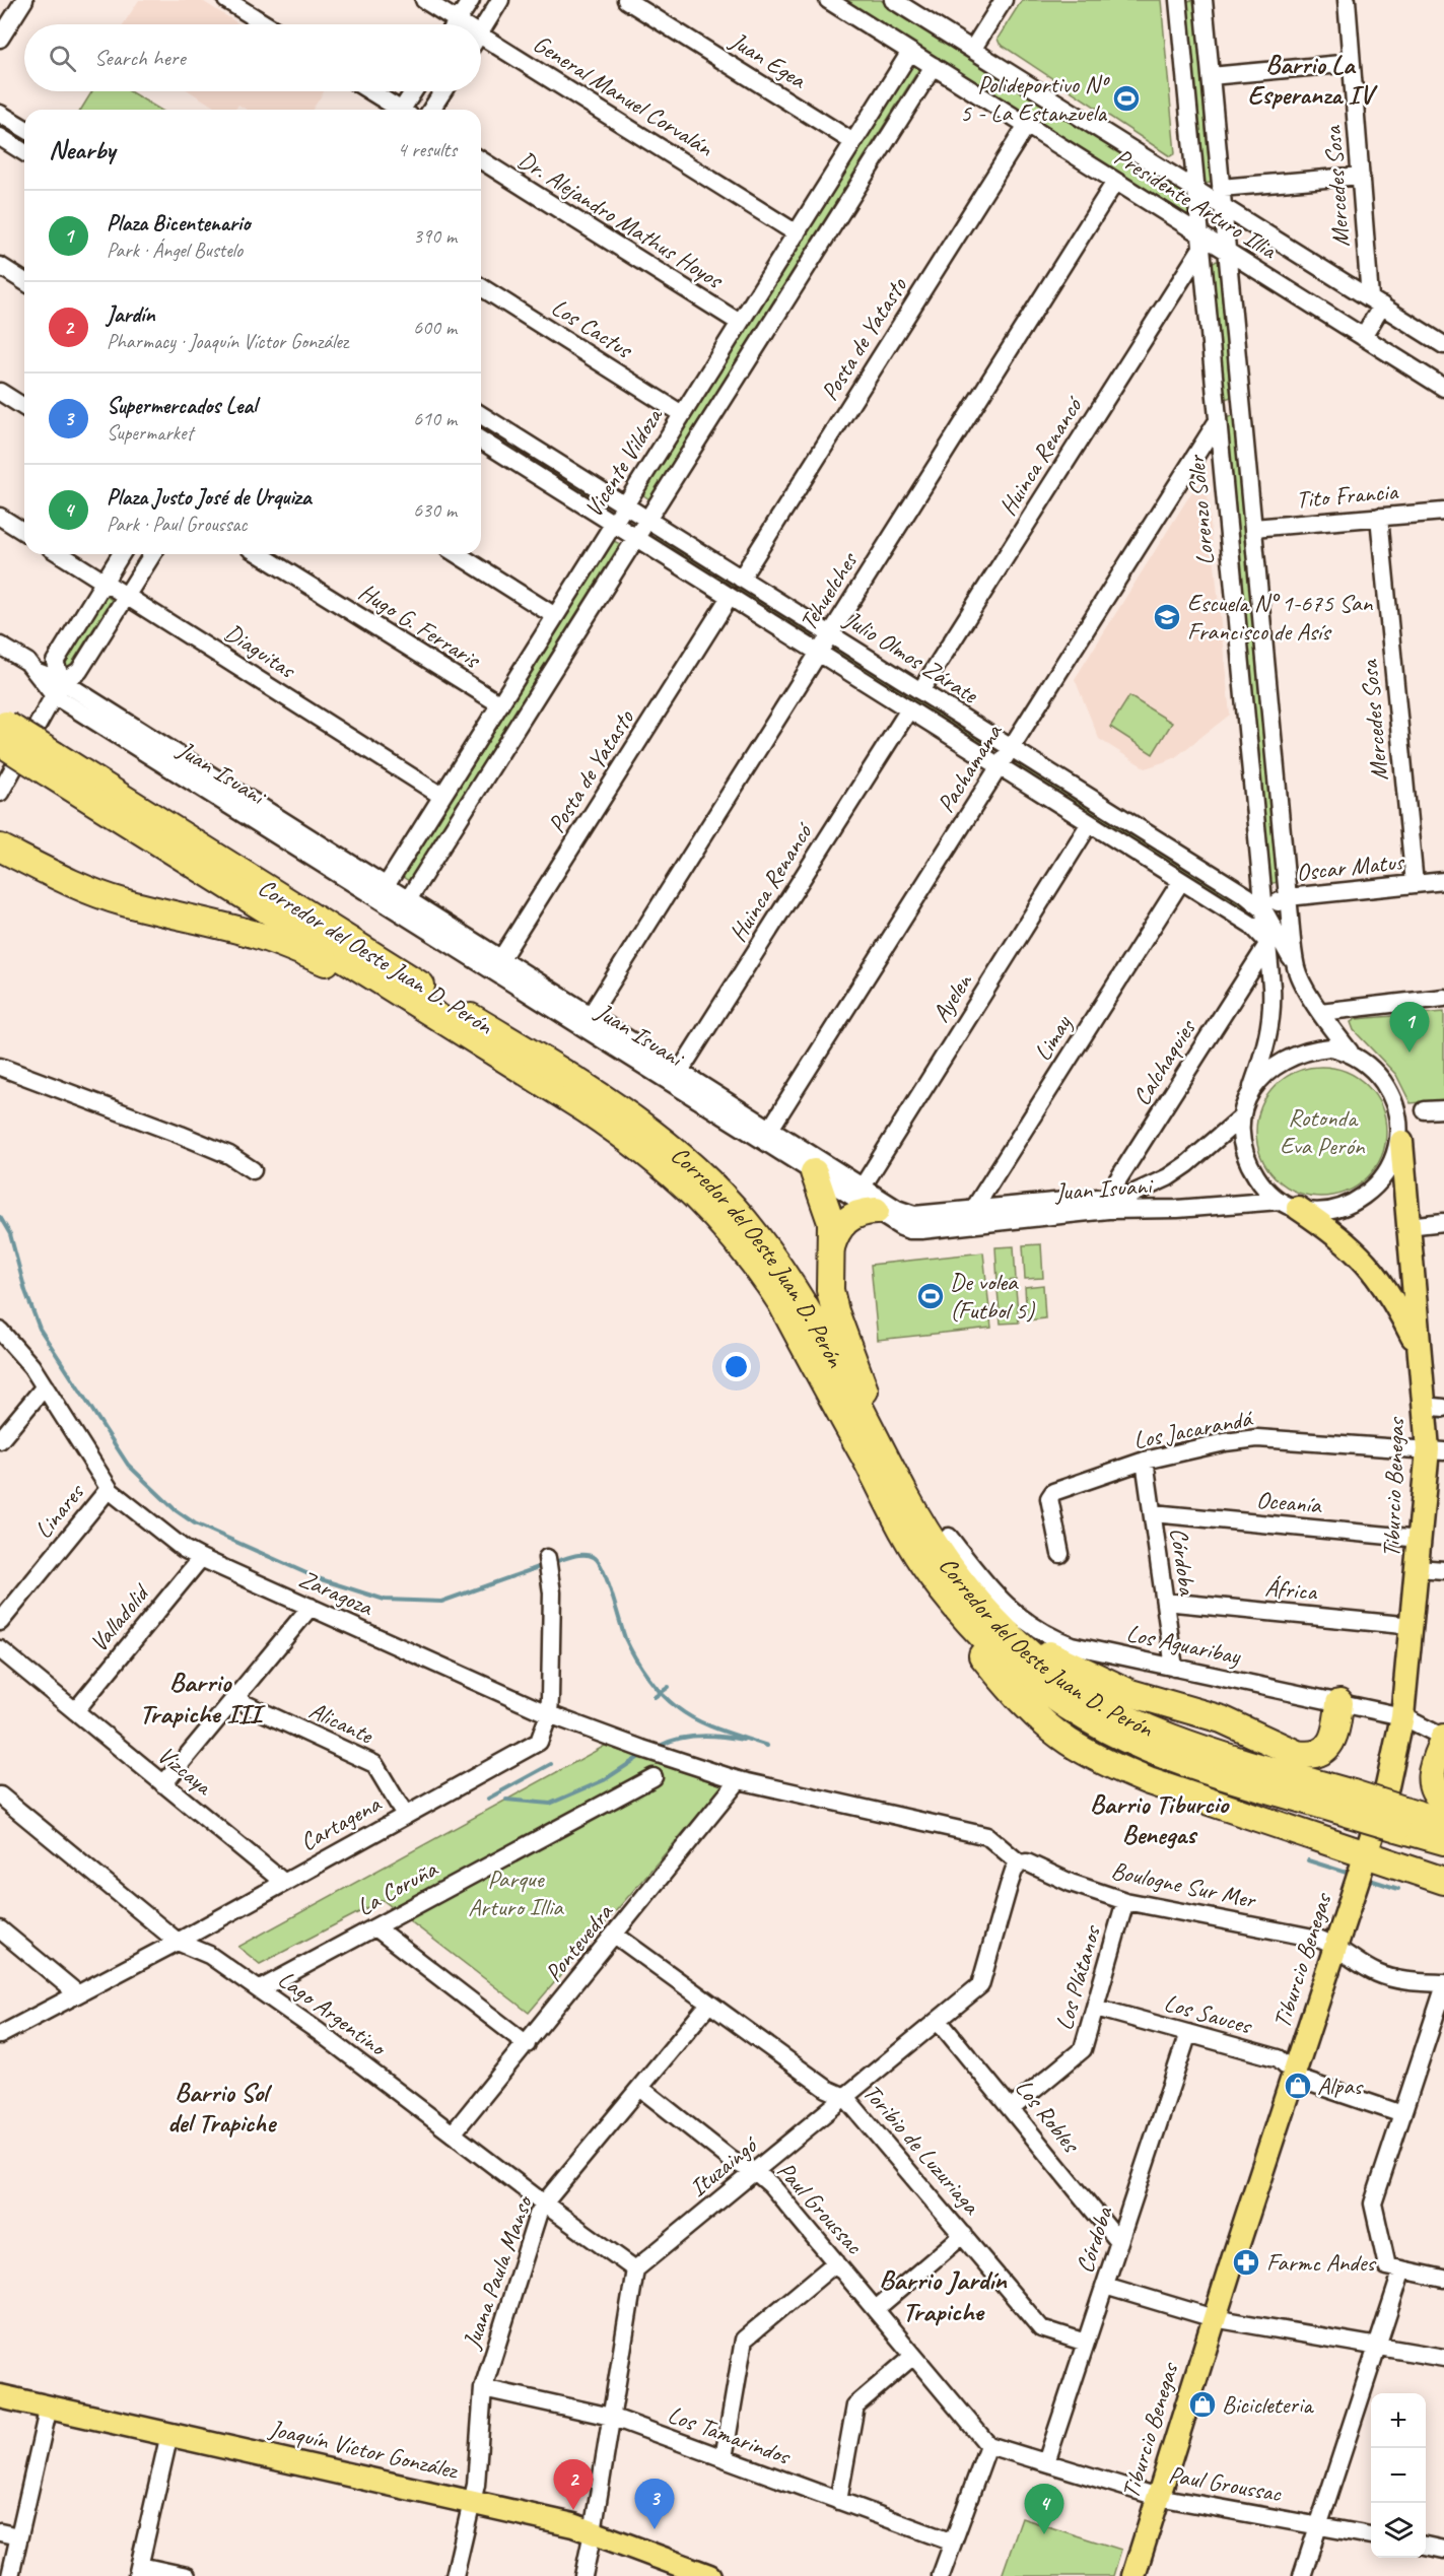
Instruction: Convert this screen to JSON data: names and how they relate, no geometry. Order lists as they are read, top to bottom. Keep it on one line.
{"streets":{"highway":["Corredor del Oeste Juan D. Perón"],"main road":["Tiburcio Benegas","Joaquín Víctor González"],"street":["Juan Egea","General Manuel Corvalán","Mercedes Sosa","Presidente Arturo Illia","Dr. Alejandro Mathus Hoyos","Los Cactus","Posta de Yatasto","Huinca Renancó","Vicente Vildoza","Tito Francia","Lorenzo Soler","Tehuelches","Hugo G. Ferraris","Diaguitas","Julio Olmos Zárate","Pachamama","Juan Isuani","Oscar Matus","Ayelen","Limay","Calchaquies","Los Jacarandá","Oceanía","Linares","Córdoba","África","Zaragoza","Valladolid","Los Aguaribay","Alicante","Vizcaya","Cartagena","Boulogne Sur Mer","La Coruña","Pontevedra","Los Plátanos","Lago Argentino","Los Sauces","Los Robles","Toribio de Luzuriaga","Ituzaingó","Paul Groussac","Juana Paula Manso","Los Tamarindos"]},"crossings":[["Juan Egea","Vicente Vildoza"],["General Manuel Corvalán","Vicente Vildoza"],["Mercedes Sosa","Presidente Arturo Illia"],["Mercedes Sosa","Tito Francia"],["Mercedes Sosa","Oscar Matus"],["Presidente Arturo Illia","Posta de Yatasto"],["Presidente Arturo Illia","Huinca Renancó"],["Presidente Arturo Illia","Vicente Vildoza"],["Presidente Arturo Illia","Lorenzo Soler"],["Presidente Arturo Illia","Tehuelches"],["Dr. Alejandro Mathus Hoyos","Vicente Vildoza"],["Los Cactus","Vicente Vildoza"],["Posta de Yatasto","Julio Olmos Zárate"],["Posta de Yatasto","Juan Isuani"],["Huinca Renancó","Lorenzo Soler"],["Huinca Renancó","Julio Olmos Zárate"],["Huinca Renancó","Juan Isuani"],["Vicente Vildoza","Hugo G. Ferraris"],["Vicente Vildoza","Diaguitas"],["Vicente Vildoza","Julio Olmos Zárate"],["Vicente Vildoza","Juan Isuani"],["Tito Francia","Lorenzo Soler"],["Lorenzo Soler","Julio Olmos Zárate"],["Lorenzo Soler","Pachamama"],["Lorenzo Soler","Juan Isuani"],["Lorenzo Soler","Oscar Matus"],["Lorenzo Soler","Calchaquies"],["Lorenzo Soler","Tiburcio Benegas"],["Tehuelches","Julio Olmos Zárate"],["Tehuelches","Juan Isuani"],["Julio Olmos Zárate","Pachamama"],["Julio Olmos Zárate","Oscar Matus"],["Julio Olmos Zárate","Ayelen"],["Julio Olmos Zárate","Limay"],["Julio Olmos Zárate","Calchaquies"],["Pachamama","Juan Isuani"],["Juan Isuani","Ayelen"],["Juan Isuani","Limay"],["Juan Isuani","Calchaquies"],["Juan Isuani","Tiburcio Benegas"],["Corredor del Oeste Juan D. Perón","Los Aguaribay"],["Los Jacarandá","Tiburcio Benegas"],["Los Jacarandá","Córdoba"],["Tiburcio Benegas","Oceanía"],["Tiburcio Benegas","África"],["Tiburcio Benegas","Los Aguaribay"],["Tiburcio Benegas","Boulogne Sur Mer"],["Tiburcio Benegas","Los Sauces"],["Tiburcio Benegas","Paul Groussac"],["Oceanía","Córdoba"],["Linares","Zaragoza"],["Córdoba","África"],["Córdoba","Los Aguaribay"],["Córdoba","Los Sauces"],["Córdoba","Los Robles"],["Córdoba","Toribio de Luzuriaga"],["Córdoba","Paul Groussac"],["Zaragoza","Valladolid"],["Zaragoza","Cartagena"],["Zaragoza","Boulogne Sur Mer"],["Zaragoza","Pontevedra"],["Valladolid","Vizcaya"],["Alicante","Cartagena"],["Vizcaya","Cartagena"],["Cartagena","Lago Argentino"],["Boulogne Sur Mer","Pontevedra"],["Boulogne Sur Mer","Los Plátanos"],["Boulogne Sur Mer","Ituzaingó"],["La Coruña","Lago Argentino"],["Pontevedra","Lago Argentino"],["Pontevedra","Toribio de Luzuriaga"],["Los Plátanos","Los Sauces"],["Los Plátanos","Los Robles"],["Lago Argentino","Ituzaingó"],["Lago Argentino","Juana Paula Manso"],["Los Robles","Ituzaingó"],["Toribio de Luzuriaga","Ituzaingó"],["Toribio de Luzuriaga","Juana Paula Manso"],["Ituzaingó","Paul Groussac"],["Paul Groussac","Juana Paula Manso"],["Juana Paula Manso","Los Tamarindos"],["Juana Paula Manso","Joaquín Víctor González"]],"districts":["Barrio La Esperanza IV","Barrio Trapiche III","Barrio Tiburcio Benegas","Barrio Sol del Trapiche","Barrio Jardín Trapiche"],"parks":["Rotonda Eva Perón","Parque Arturo Illia"],"places":{"sports":["Polideportivo Nº 5 - La Estanzuela","De volea (Futbol 5)"],"school or university":["Escuela N° 1-675 San Francisco de Asís"],"shop":["Alpas","Bicicleteria"],"pharmacy":["Farmc Andes"]},"page":{"search":"Search here","heading":["Nearby","4 results"],"list":[{"mark":"1","name":"Plaza Bicentenario","note":"Park · Ángel Bustelo","value":"390 m"},{"mark":"2","name":"Jardín","note":"Pharmacy · Joaquín Víctor González","value":"600 m"},{"mark":"3","name":"Supermercados Leal","note":"Supermarket","value":"610 m"},{"mark":"4","name":"Plaza Justo José de Urquiza","note":"Park · Paul Groussac","value":"630 m"}],"pins":["1","2","3","4"],"map_buttons":["+","−"]}}
